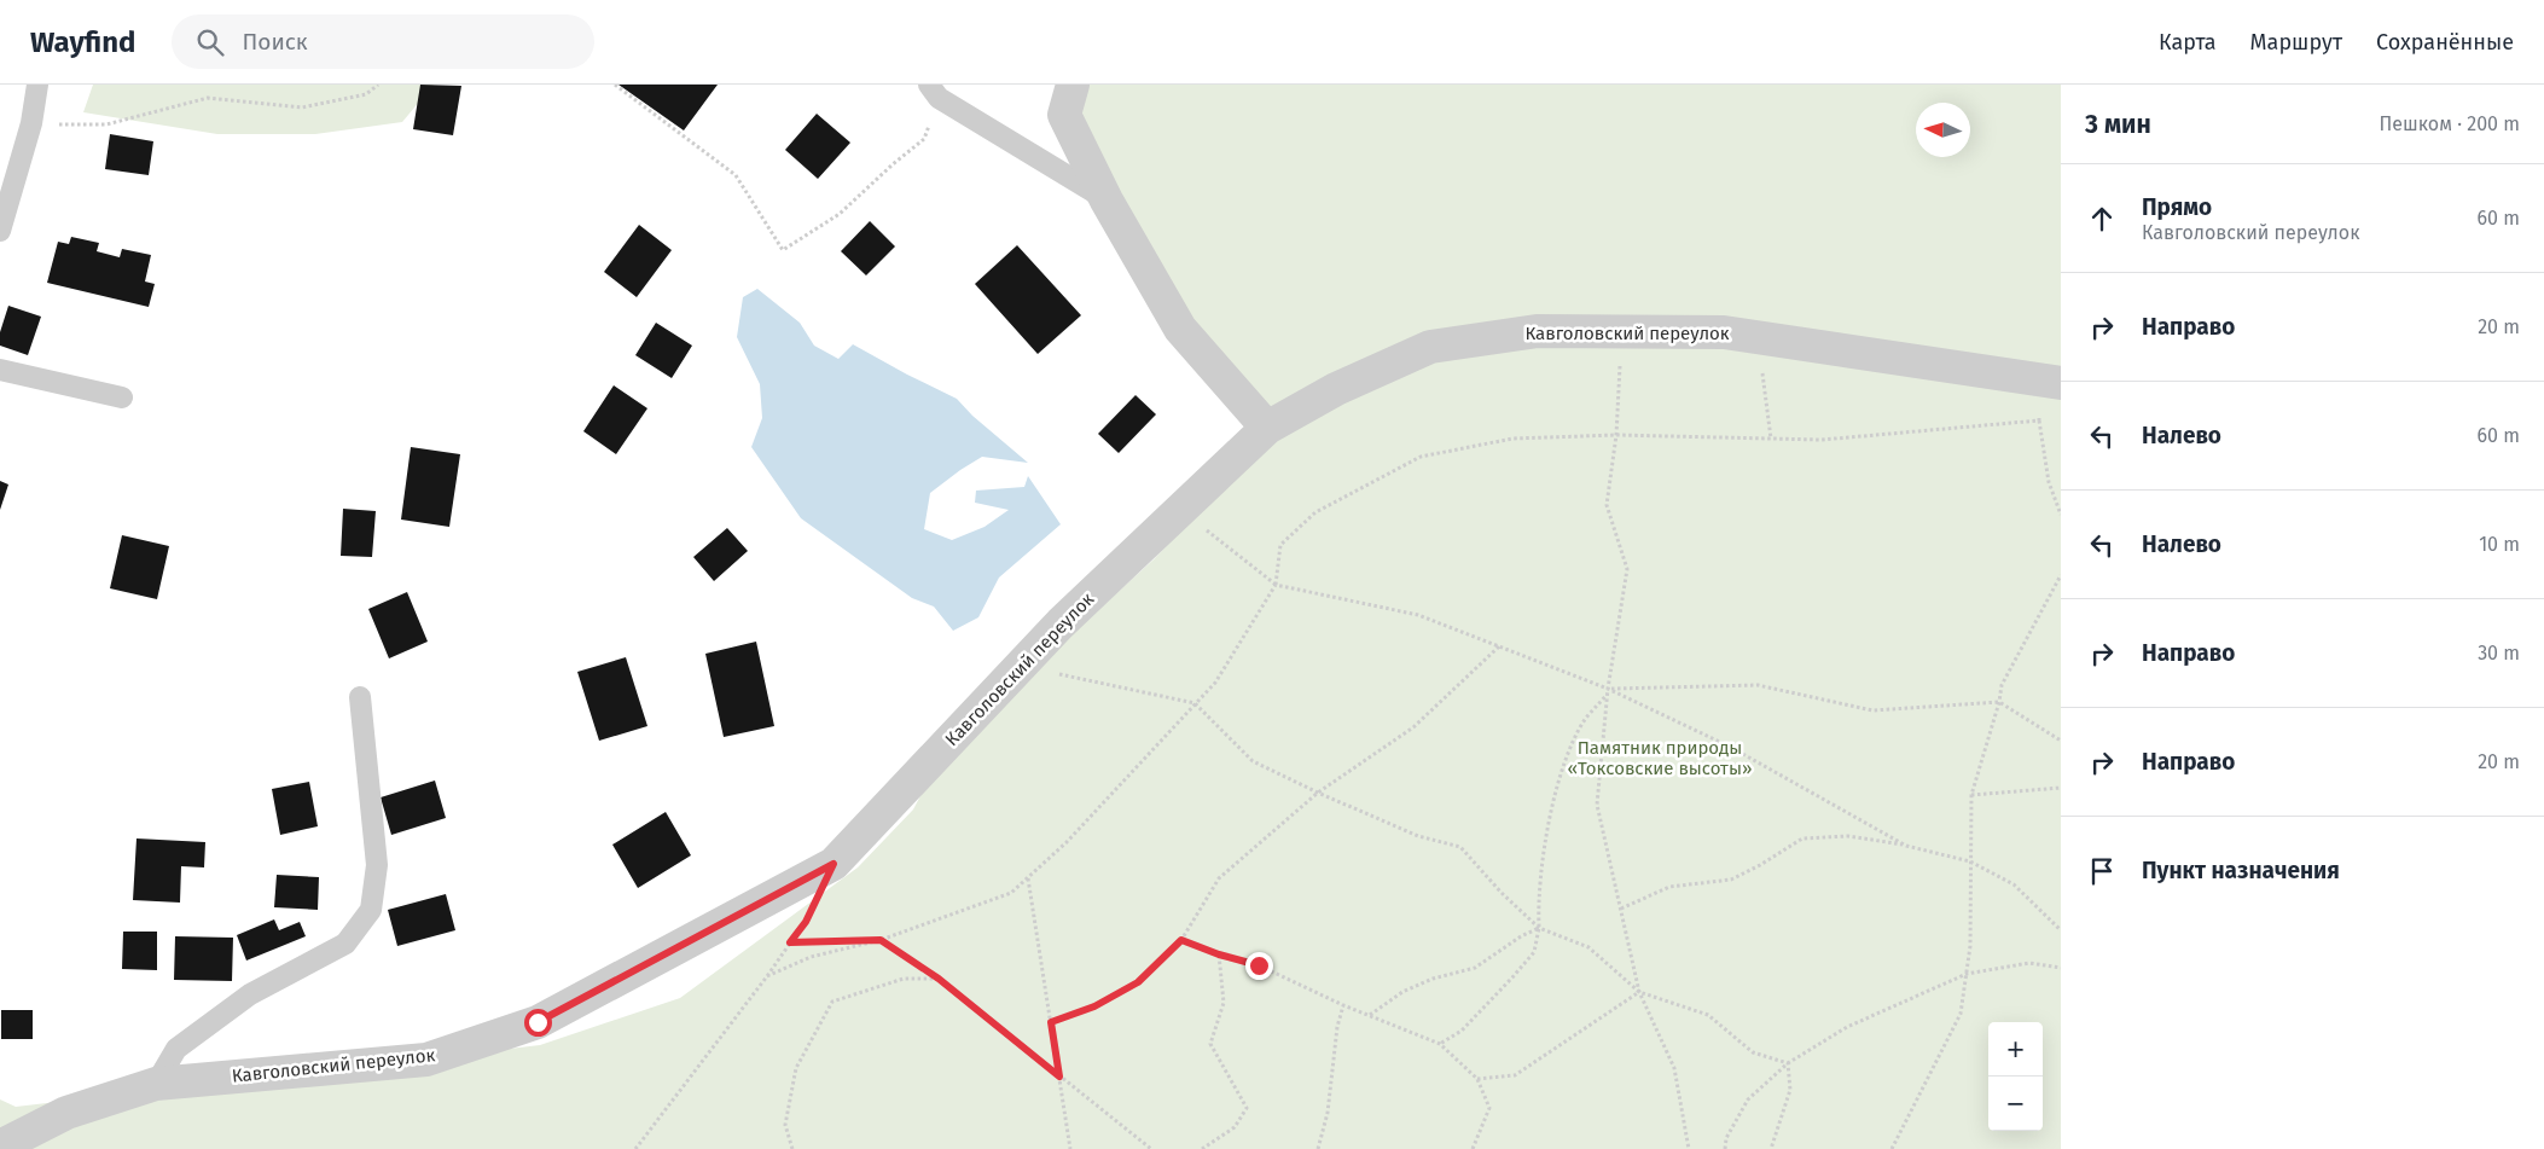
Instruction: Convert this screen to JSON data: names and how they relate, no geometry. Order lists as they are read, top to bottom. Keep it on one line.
{"streets":{"street":["Кавголовский переулок"]},"parks":["Памятник природы «Токсовские высоты»"],"north":"left","page":{"header":"Wayfind","search":"Поиск","nav":["Карта","Маршрут","Сохранённые"],"heading":["3 мин","Пешком · 200 m"],"list":[["Прямо","Кавголовский переулок","60 m"],["Направо","20 m"],["Налево","60 m"],["Налево","10 m"],["Направо","30 m"],["Направо","20 m"],"Пункт назначения"],"map_buttons":["+","−"]}}
